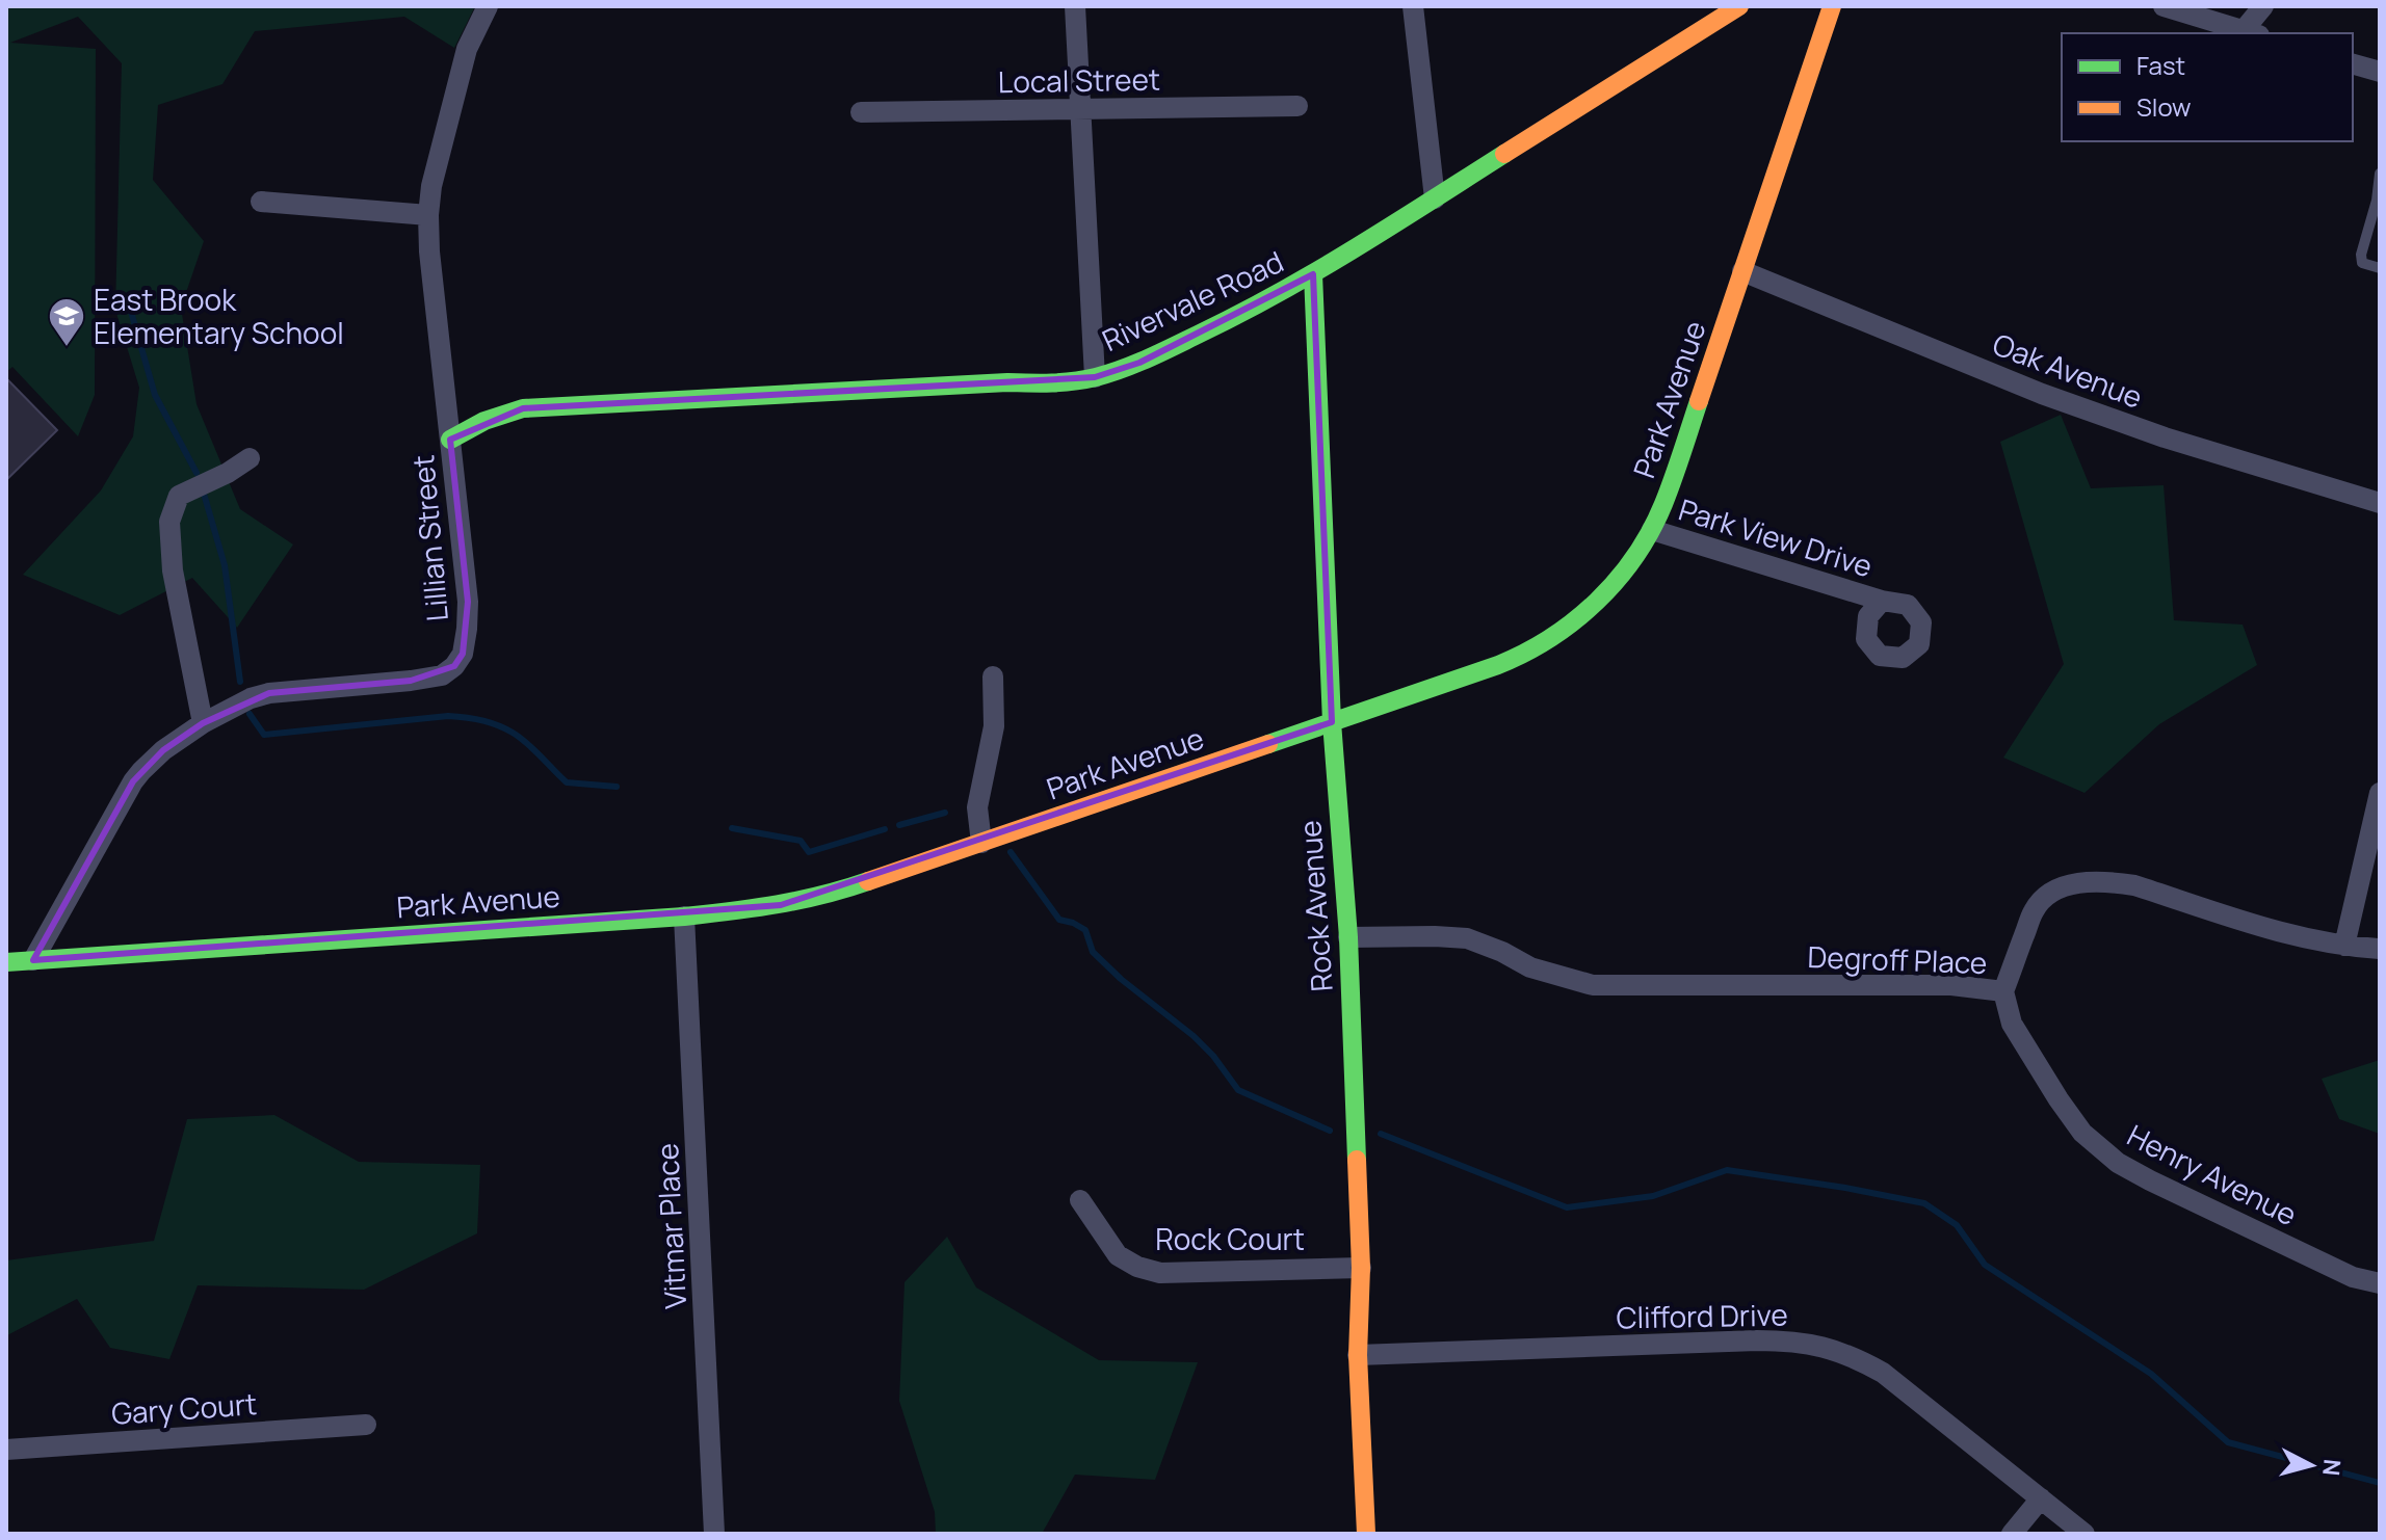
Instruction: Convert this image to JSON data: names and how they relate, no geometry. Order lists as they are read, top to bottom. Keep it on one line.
{"streets":{"street":["Local Street","Rivervale Road","Oak Avenue","Park Avenue","Park View Drive","Lillian Street","Rock Avenue","Degroff Place","Henry Avenue","Vitmar Place","Rock Court","Clifford Drive","Gary Court"]},"crossings":[["Rivervale Road","Lillian Street"],["Rivervale Road","Rock Avenue"],["Oak Avenue","Park Avenue"],["Park Avenue","Park View Drive"],["Park Avenue","Lillian Street"],["Park Avenue","Rock Avenue"],["Park Avenue","Vitmar Place"],["Rock Avenue","Degroff Place"],["Rock Avenue","Rock Court"],["Rock Avenue","Clifford Drive"],["Degroff Place","Henry Avenue"]],"places":{"school or university":["East Brook Elementary School"]},"legend":["Fast","Slow"],"north":"right"}
